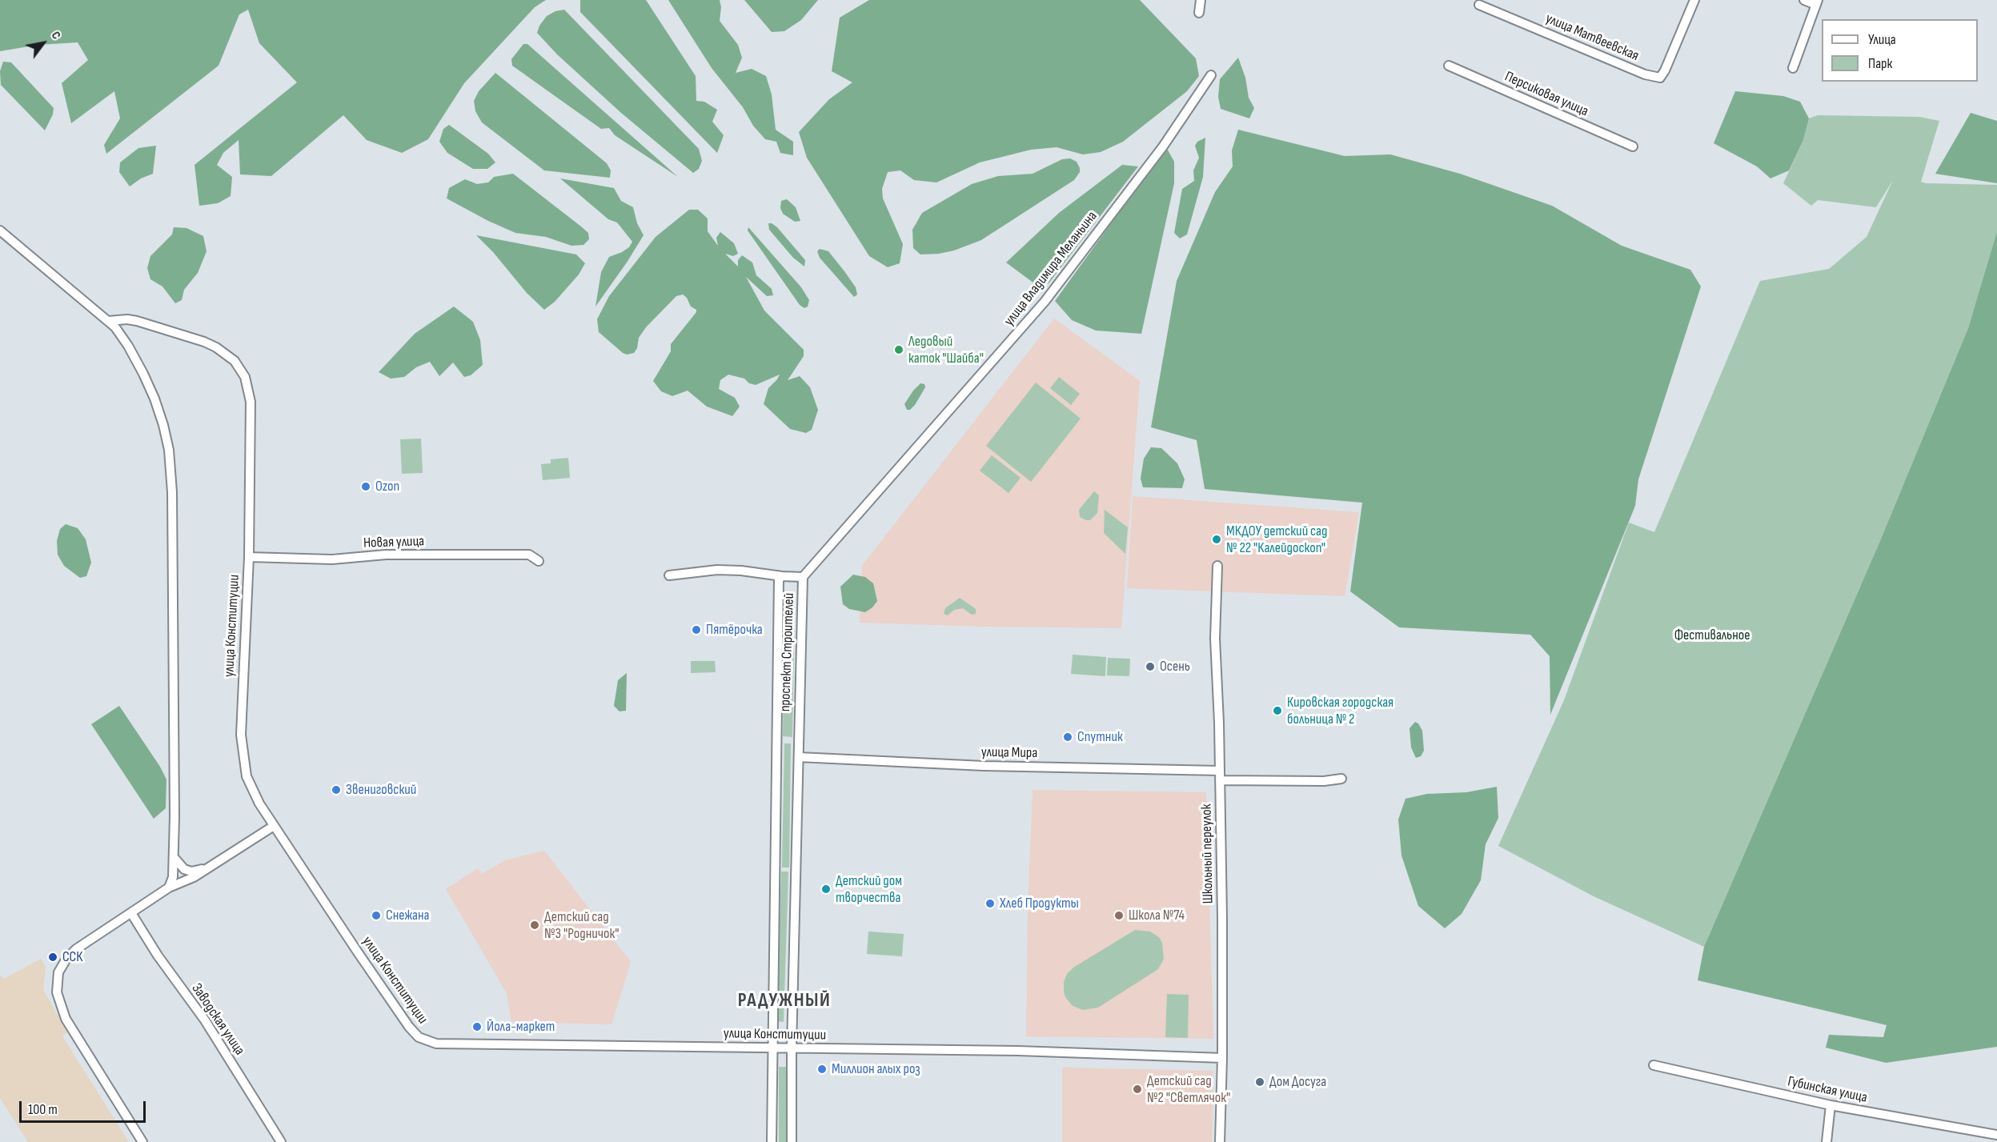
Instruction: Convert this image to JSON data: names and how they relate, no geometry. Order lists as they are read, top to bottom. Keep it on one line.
{"streets":{"street":["улица Матвеевская","Персиковая улица","улица Владимира Меланьина","Новая улица","улица Конституции","проспект Строителей","улица Мира","Школьный переулок","Заводская улица","Губинская улица"]},"crossings":[["улица Владимира Меланьина","проспект Строителей"],["Новая улица","улица Конституции"],["улица Конституции","проспект Строителей"],["улица Конституции","Школьный переулок"],["проспект Строителей","улица Мира"],["улица Мира","Школьный переулок"]],"districts":["РАДУЖНЫЙ"],"parks":["Фестивальное"],"places":["Ледовый каток \"Шайба\"","Ozon","МКДОУ детский сад № 22 \"Калейдоскоп\"","Пятёрочка","Осень","Кировская городская больница № 2","Спутник","Звениговский","Детский дом творчества","Хлеб Продукты","Снежана","Школа №74","Детский сад №3 \"Родничок\"","ССК","Йола-маркет","Миллион алых роз","Дом Досуга","Детский сад №2 \"Светлячок\""],"legend":["Улица","Парк"],"scale_bar":"100 m","north":"top right"}
